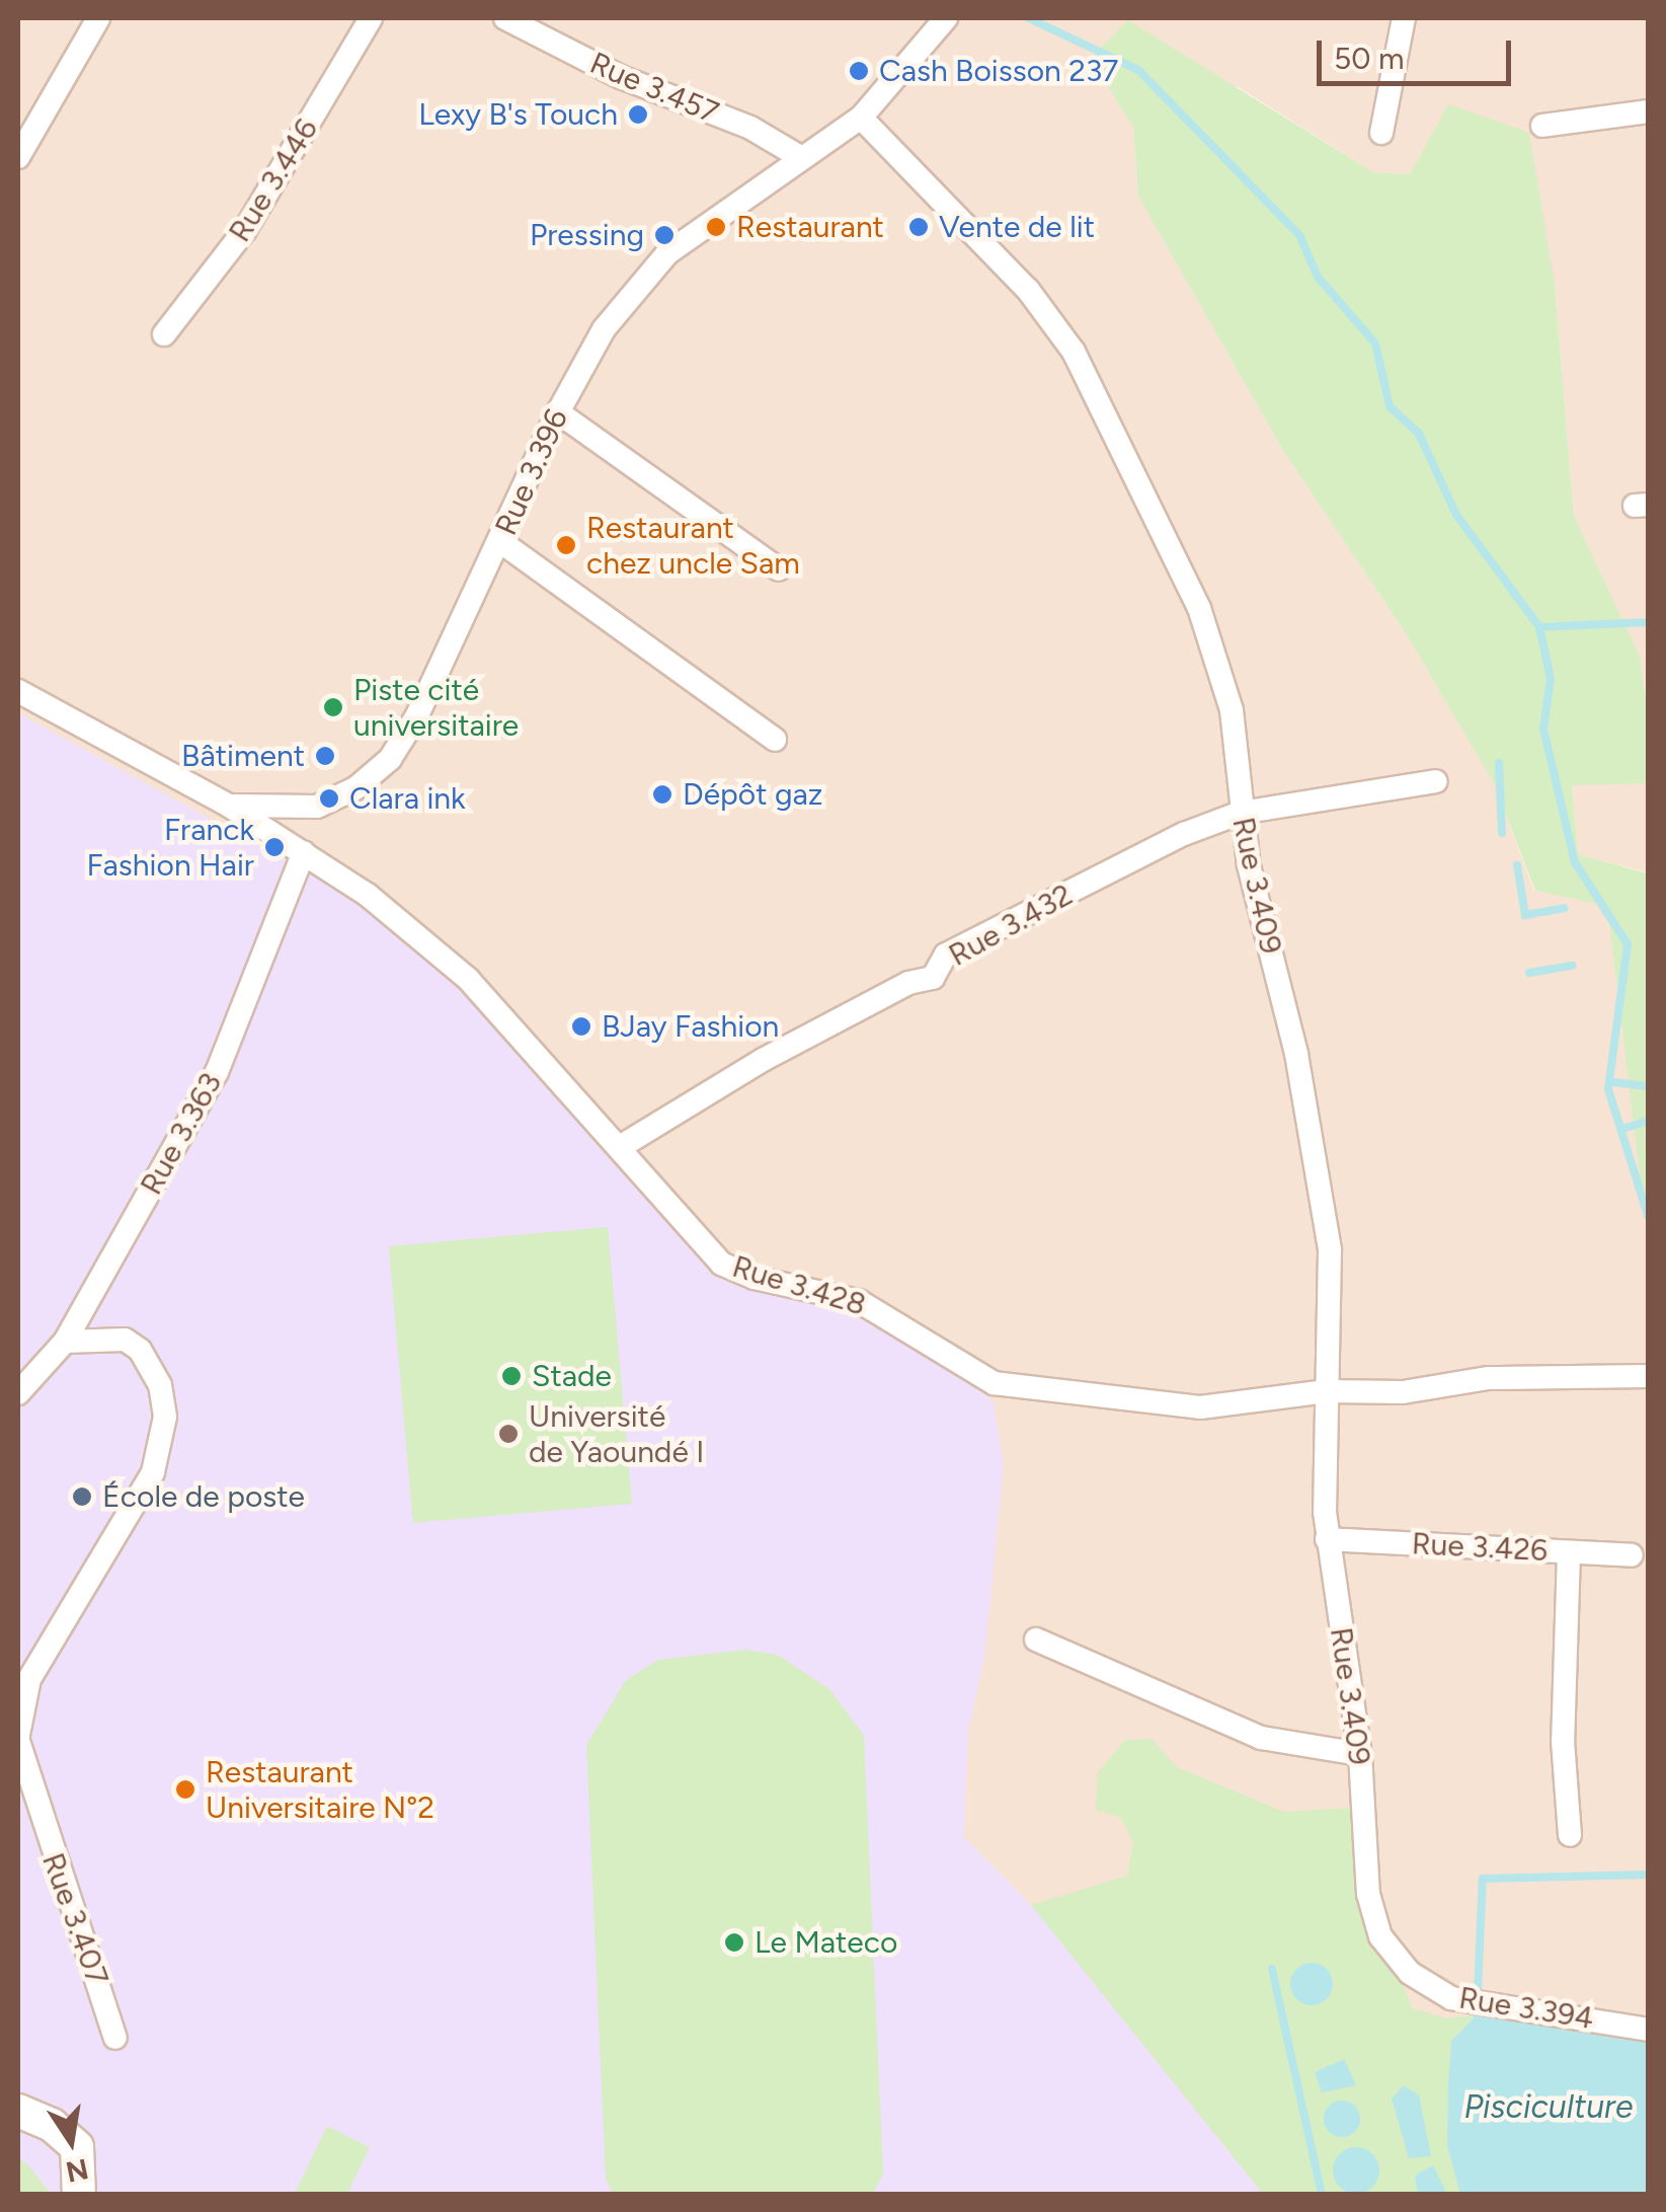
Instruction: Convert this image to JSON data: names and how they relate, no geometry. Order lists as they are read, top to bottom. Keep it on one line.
{"streets":{"street":["Rue 3.457","Rue 3.446","Rue 3.396","Rue 3.409","Rue 3.432","Rue 3.363","Rue 3.428","Rue 3.426","Rue 3.407","Rue 3.394"]},"crossings":[["Rue 3.457","Rue 3.396"],["Rue 3.396","Rue 3.409"],["Rue 3.396","Rue 3.428"],["Rue 3.409","Rue 3.432"],["Rue 3.409","Rue 3.428"],["Rue 3.409","Rue 3.426"],["Rue 3.409","Rue 3.394"],["Rue 3.432","Rue 3.428"],["Rue 3.363","Rue 3.428"],["Rue 3.363","Rue 3.407"]],"water":["Pisciculture"],"places":["Cash Boisson 237","Lexy B's Touch","Restaurant","Vente de lit","Pressing","Restaurant chez uncle Sam","Piste cité universitaire","Bâtiment","Dépôt gaz","Clara ink","Franck Fashion Hair","BJay Fashion","Stade","Université de Yaoundé I","École de poste","Restaurant Universitaire N°2","Le Mateco"],"scale_bar":"50 m","north":"bottom"}
